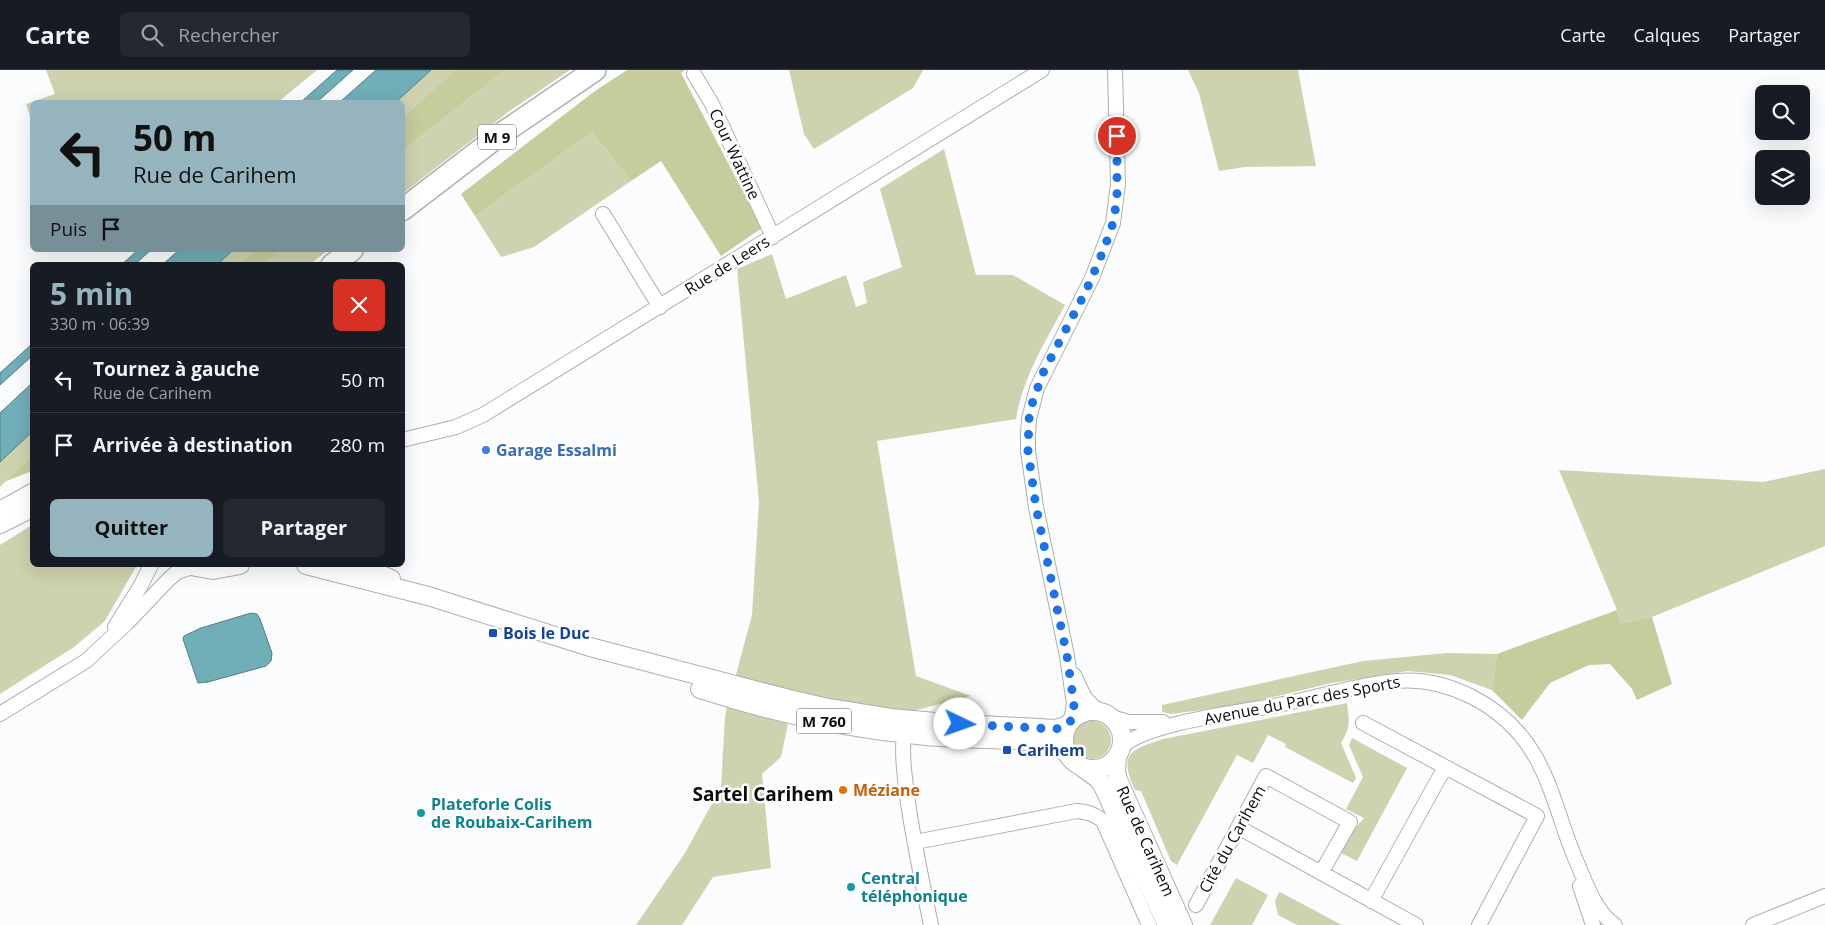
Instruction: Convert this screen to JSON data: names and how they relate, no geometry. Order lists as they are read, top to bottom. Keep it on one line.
{"streets":{"highway":["M 9"],"main road":["M 760","Rue de Carihem"],"street":["Cour Wattine","Rue de Leers","Avenue du Parc des Sports","Cité du Carihem"]},"crossings":[["Cour Wattine","Rue de Leers"],["Avenue du Parc des Sports","M 760"],["Avenue du Parc des Sports","Rue de Carihem"],["M 760","Rue de Carihem"]],"districts":["Sartel Carihem"],"places":{"other":["Garage Essalmi","Méziane","Plateforle Colis de Roubaix-Carihem","Central téléphonique"],"transit":["Bois le Duc","Carihem"]},"page":{"header":"Carte","search":"Rechercher","nav":["Carte","Calques","Partager"],"turn":["50 m","Rue de Carihem"],"then":"Puis","heading":["5 min","330 m · 06:39"],"list":[{"name":"Tournez à gauche","note":"Rue de Carihem","value":"50 m"},{"name":"Arrivée à destination","value":"280 m"}],"buttons":["Quitter","Partager"]}}
